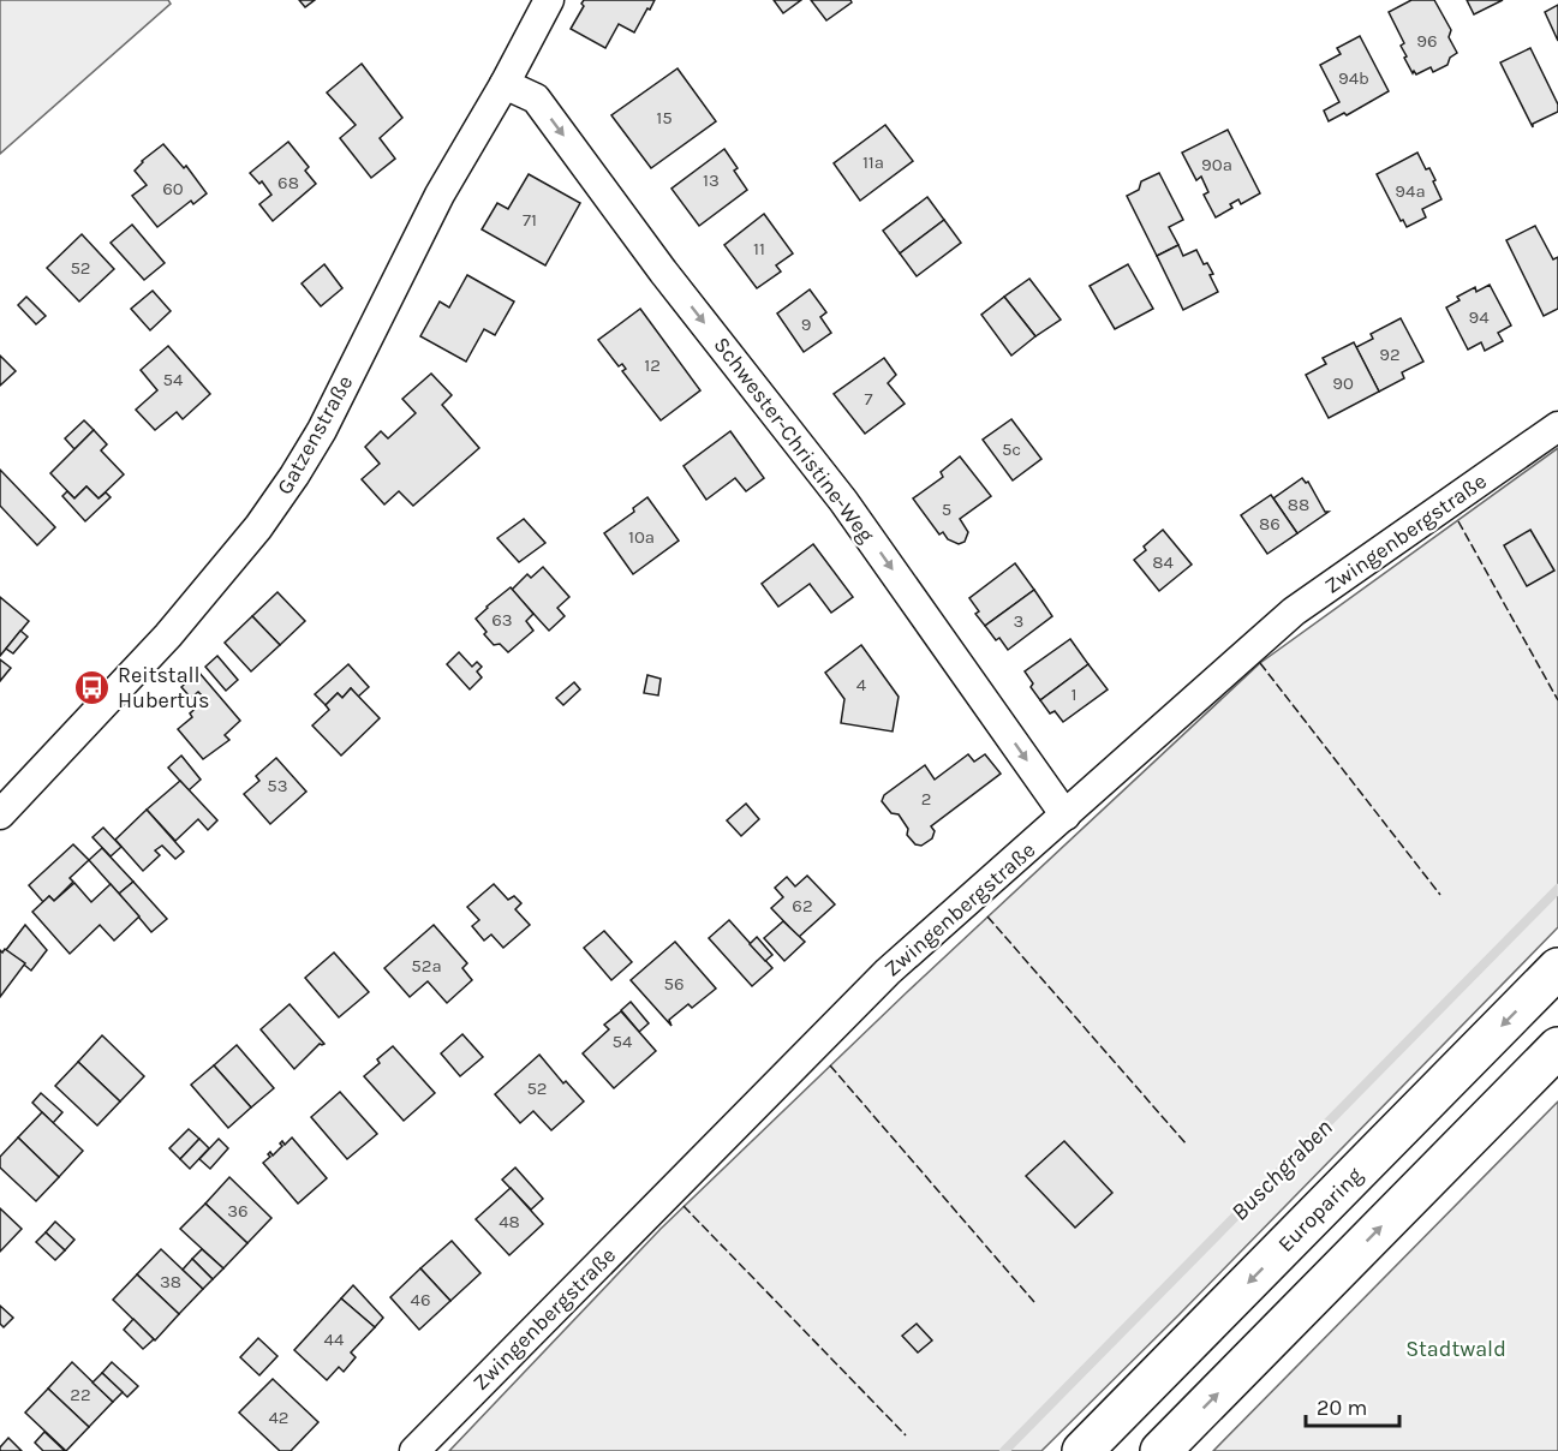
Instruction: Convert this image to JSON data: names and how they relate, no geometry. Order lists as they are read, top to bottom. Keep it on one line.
{"streets":{"main road":["Europaring"],"street":["Gatzenstraße","Schwester-Christine-Weg","Zwingenbergstraße"]},"crossings":[["Gatzenstraße","Schwester-Christine-Weg"],["Schwester-Christine-Weg","Zwingenbergstraße"]],"one_way":["Schwester-Christine-Weg"],"water":["Buschgraben"],"parks":["Stadtwald"],"places":{"bus stop":["Reitstall Hubertus"]},"house_numbers":["96","94b","15","11a","90a","13","68","60","94a","71","11","52","94","9","92","12","54","90","7","5c","88","5","86","10a","84","63","3","4","1","53","2","62","52a","56","54","52","36","48","38","46","44","22","42"],"scale_bar":"20 m"}
